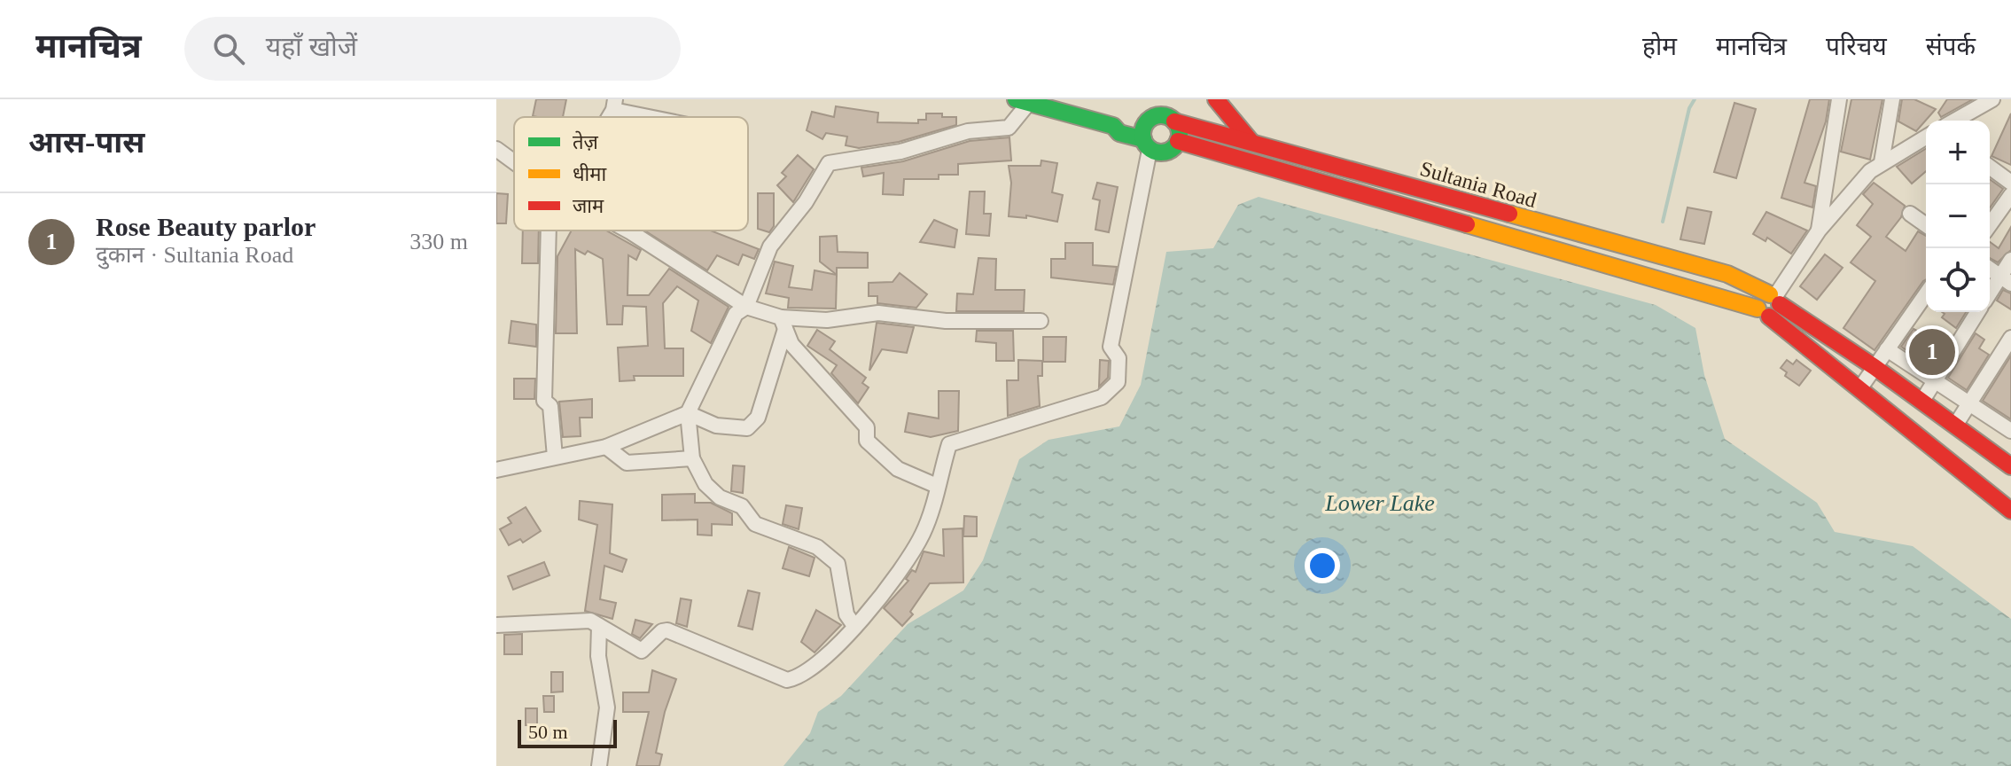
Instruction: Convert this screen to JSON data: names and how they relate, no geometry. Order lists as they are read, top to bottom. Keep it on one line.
{"streets":{"main road":["Sultania Road"]},"water":["Lower Lake"],"legend":["तेज़","धीमा","जाम"],"scale_bar":"50 m","page":{"header":"मानचित्र","search":"यहाँ खोजें","nav":["होम","मानचित्र","परिचय","संपर्क"],"heading":"आस-पास","map_buttons":["+","−"],"list":[{"mark":"1","name":"Rose Beauty parlor","note":"दुकान · Sultania Road","value":"330 m"}],"pins":"1","scale":"50 m"}}
